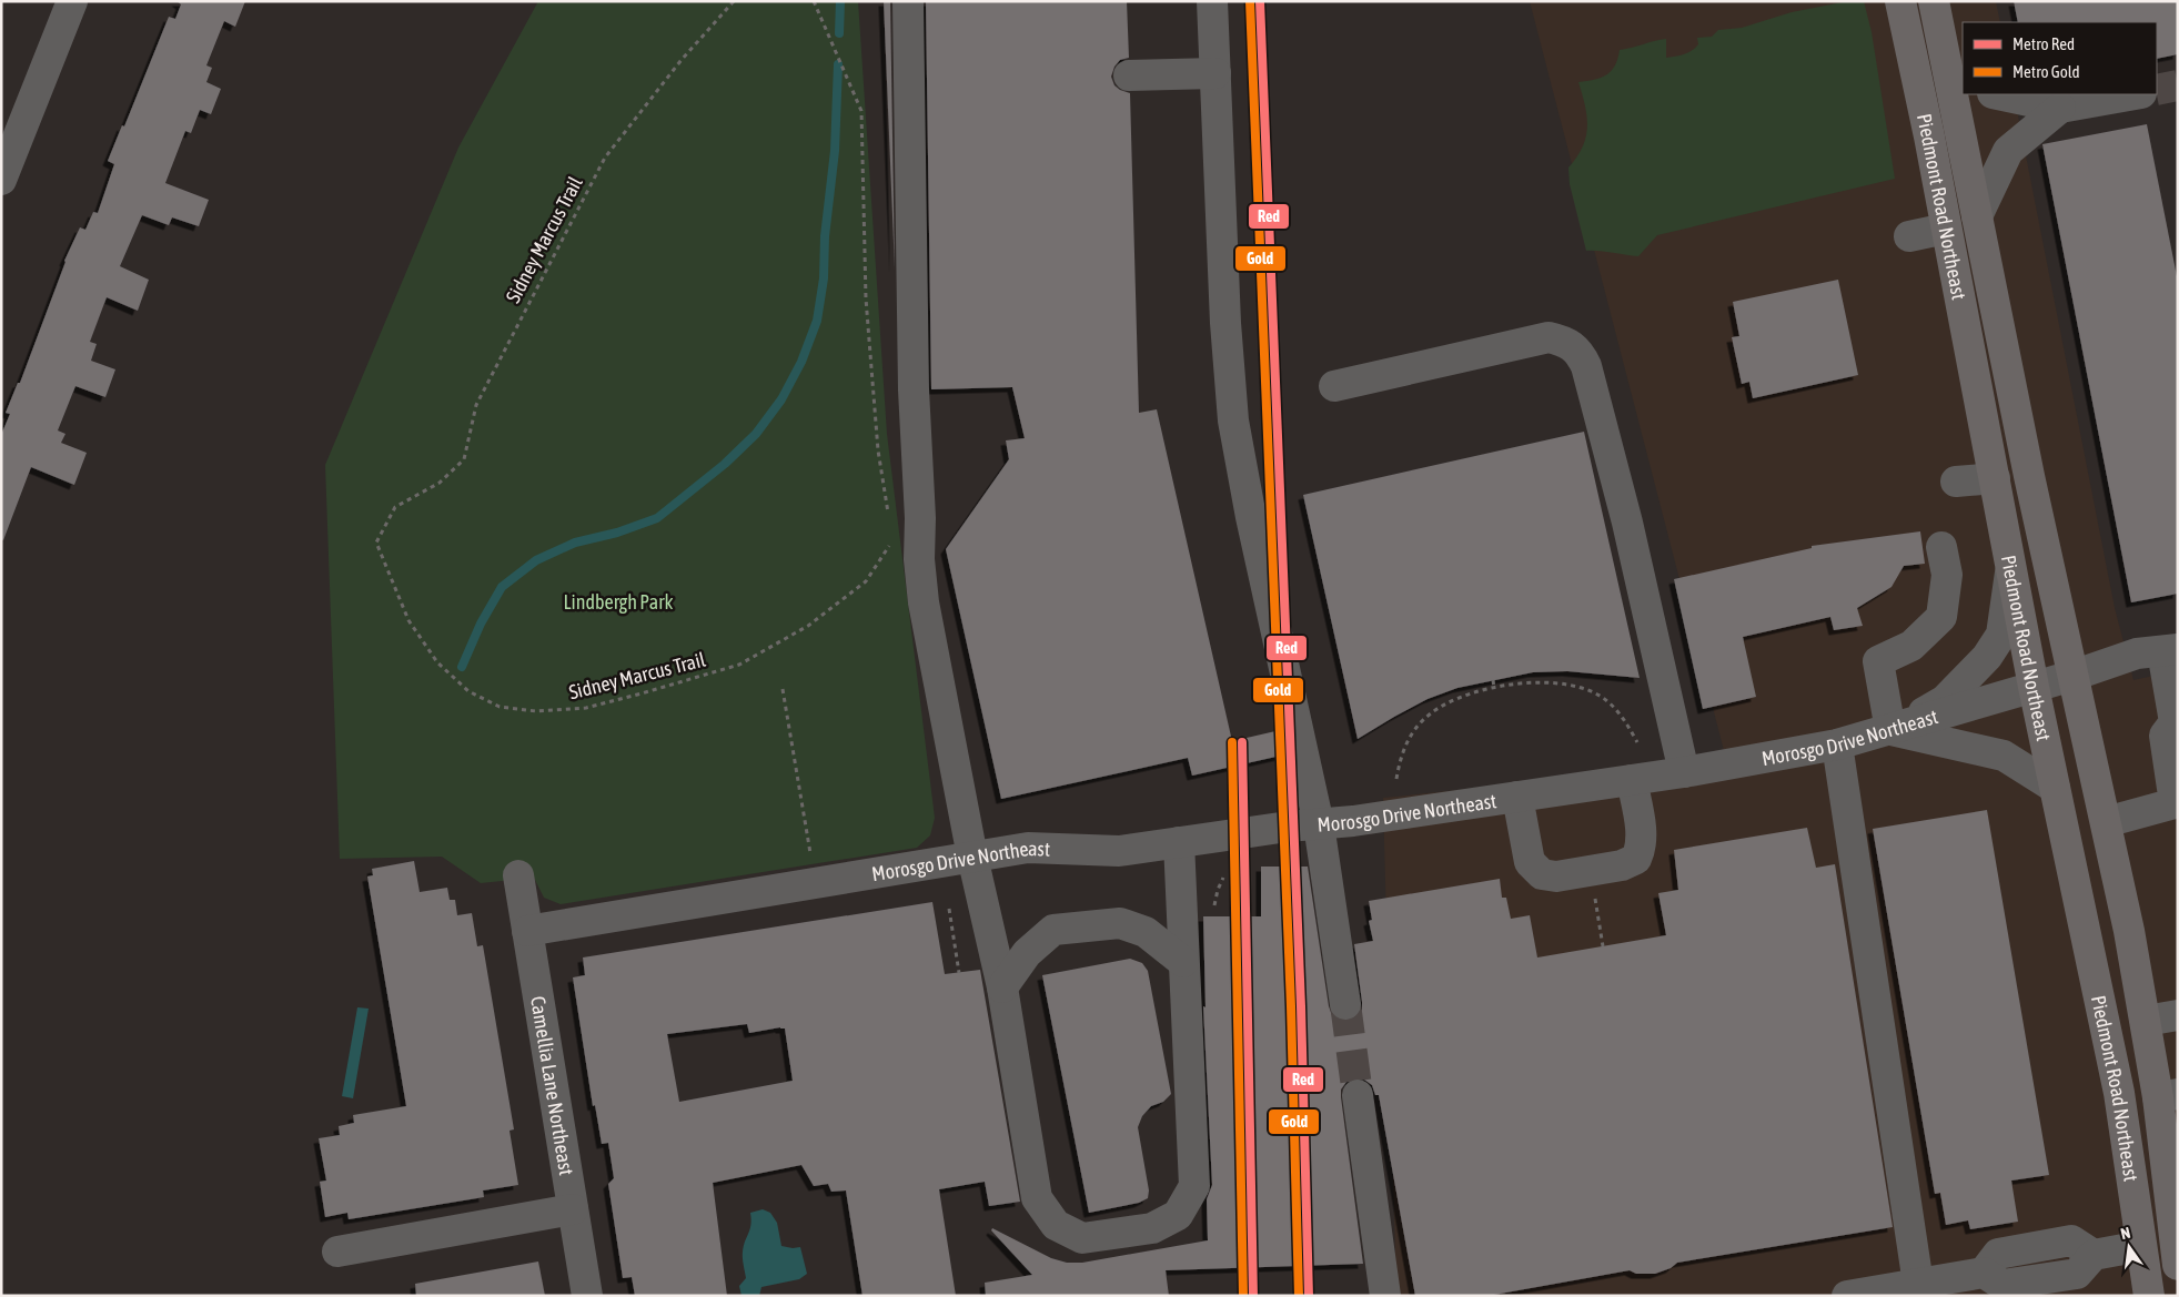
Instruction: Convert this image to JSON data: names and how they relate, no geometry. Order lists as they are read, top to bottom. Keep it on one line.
{"streets":{"main road":["Piedmont Road Northeast"],"street":["Morosgo Drive Northeast","Camellia Lane Northeast"],"path":["Sidney Marcus Trail"]},"crossings":[["Piedmont Road Northeast","Morosgo Drive Northeast"],["Morosgo Drive Northeast","Camellia Lane Northeast"]],"parks":["Lindbergh Park"],"lines":["metro line Red","metro line Gold"],"legend":["Metro Red","Metro Gold"],"north":"top"}
